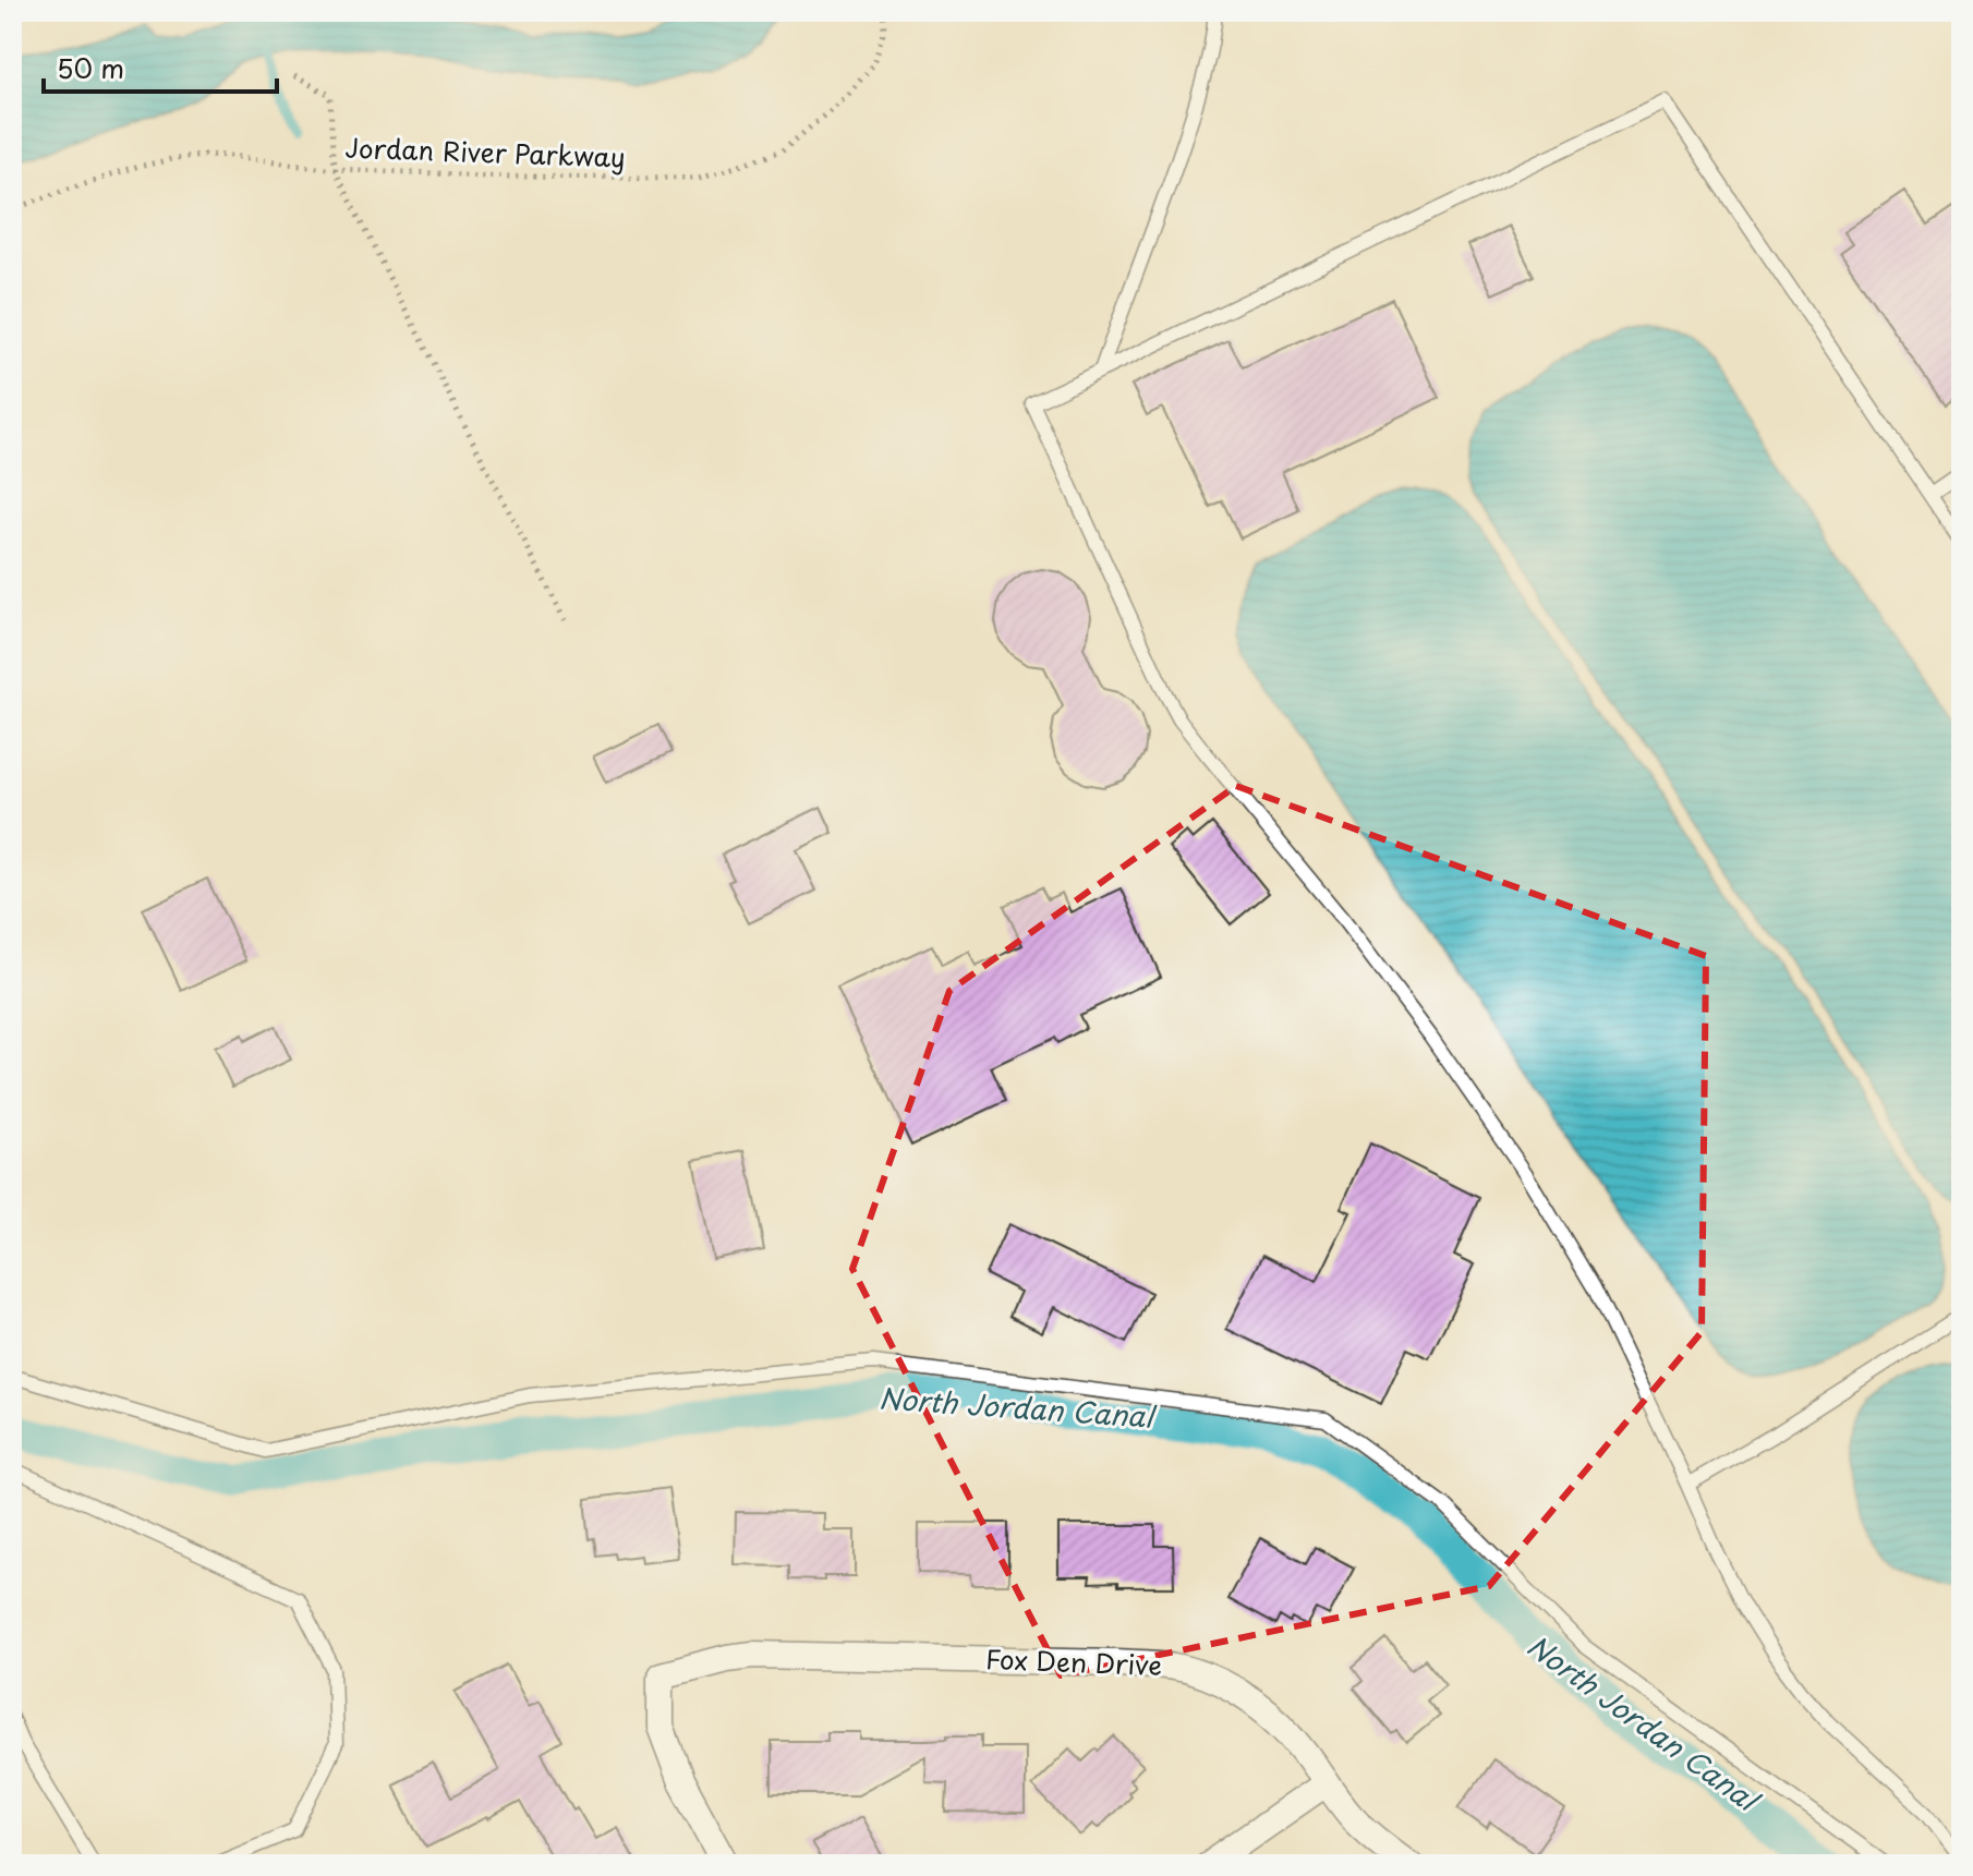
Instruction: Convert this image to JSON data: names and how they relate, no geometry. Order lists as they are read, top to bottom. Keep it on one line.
{"streets":{"street":["Fox Den Drive"],"path":["Jordan River Parkway"]},"water":["North Jordan Canal"],"scale_bar":"50 m"}
